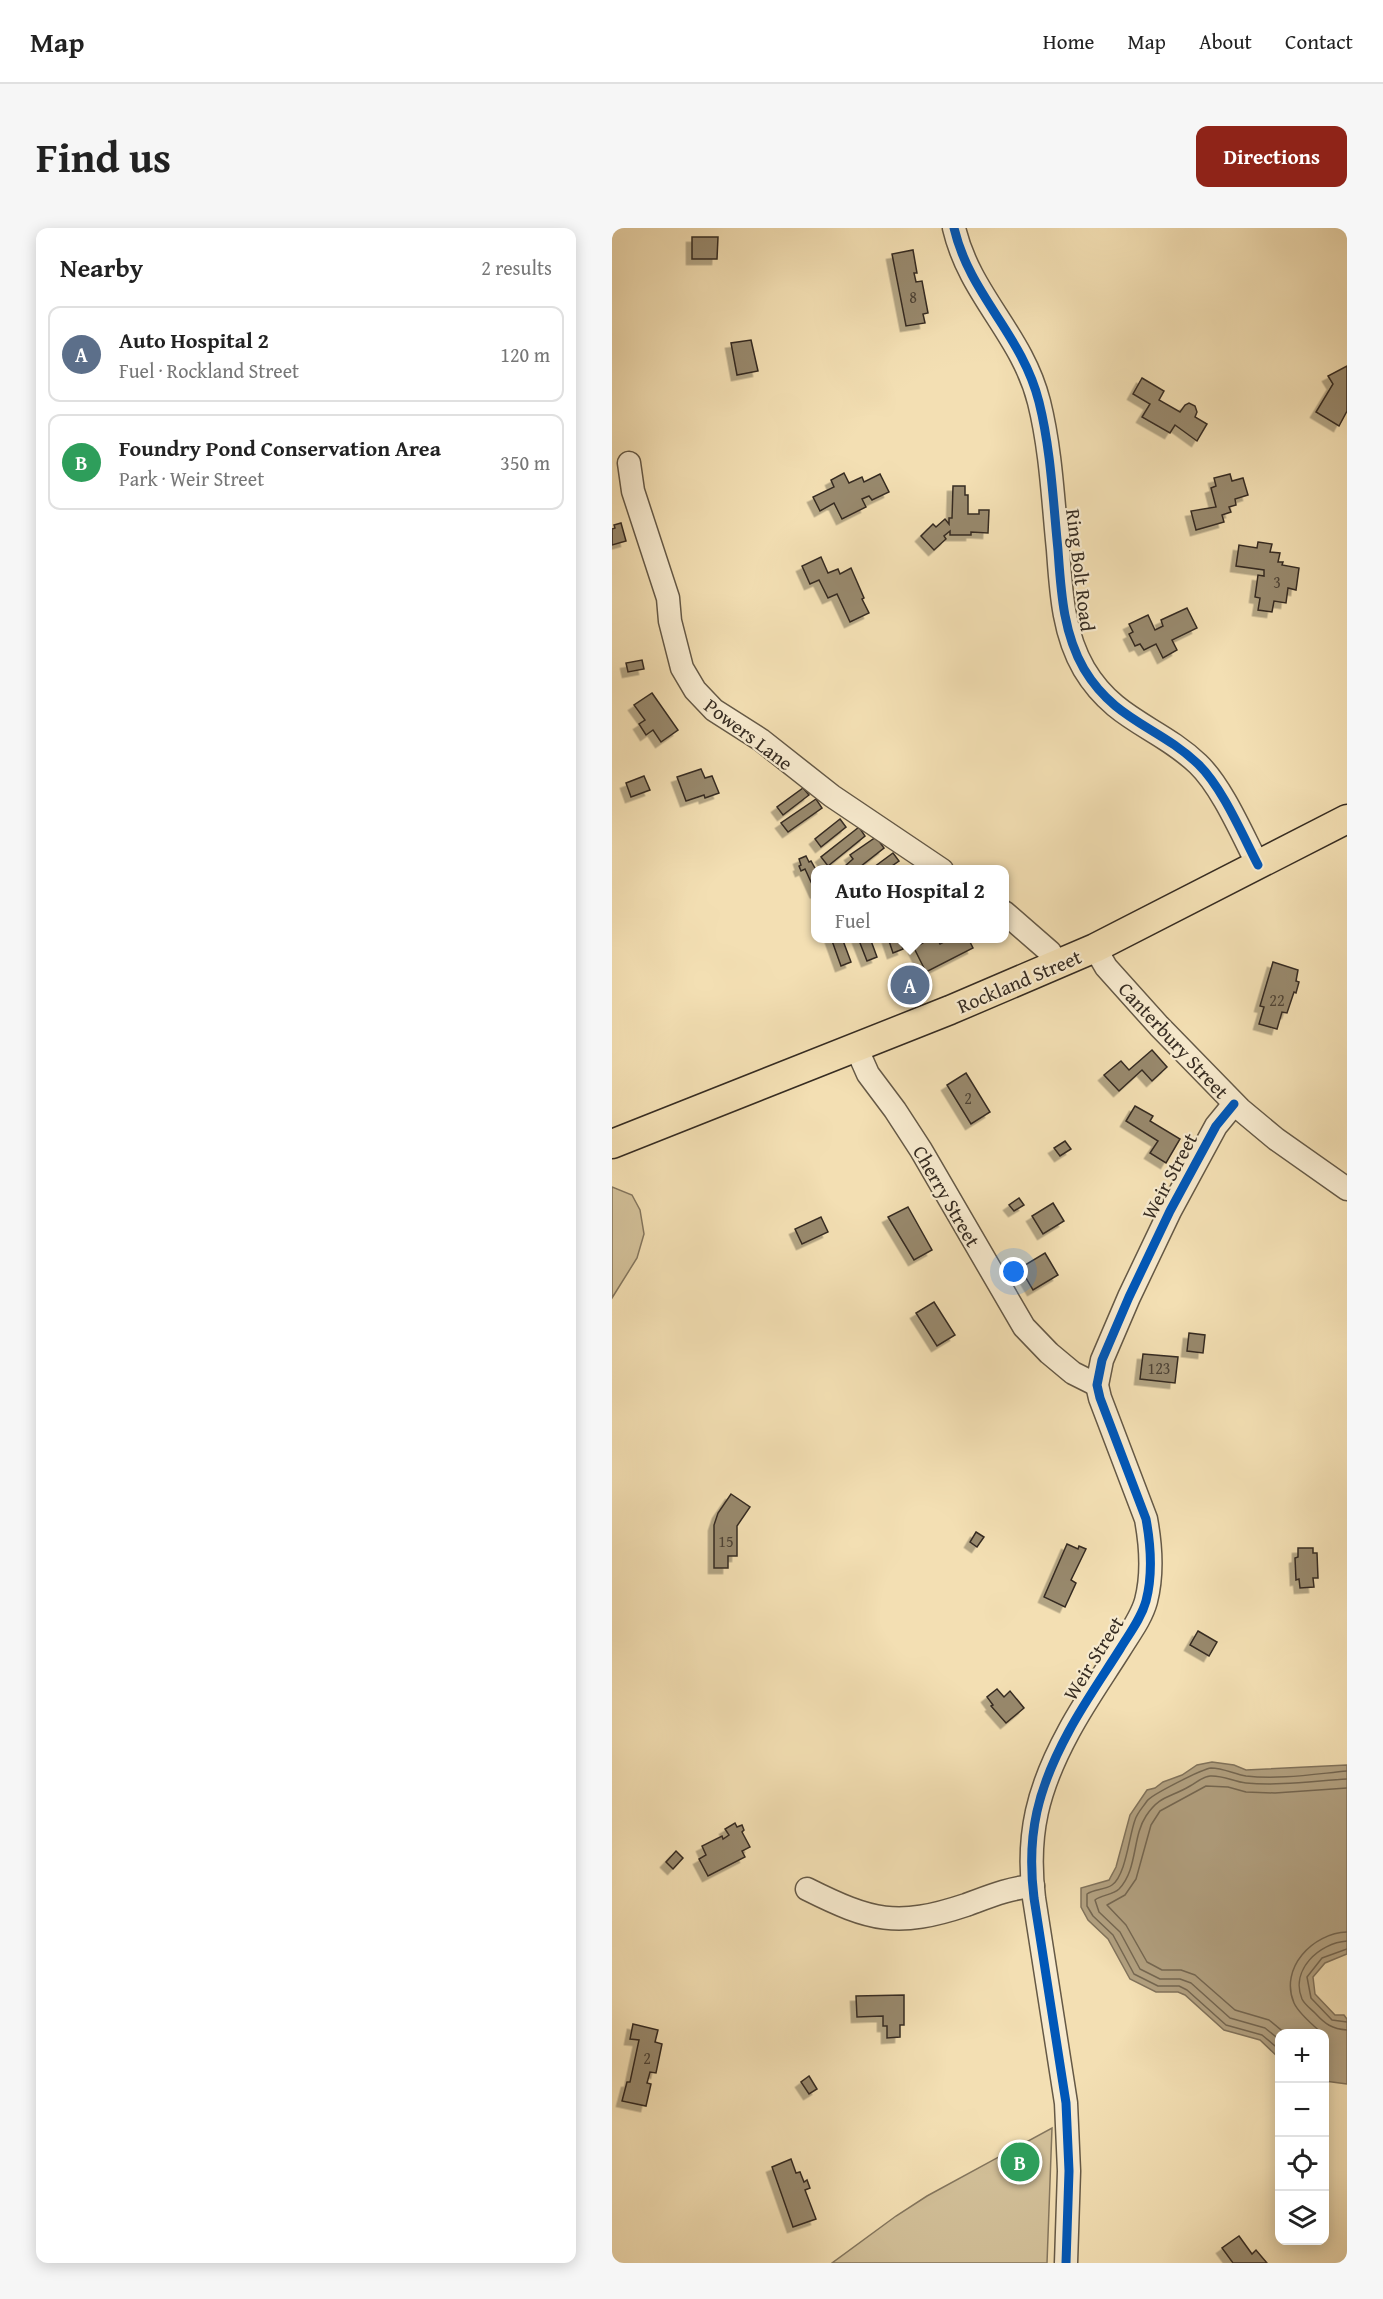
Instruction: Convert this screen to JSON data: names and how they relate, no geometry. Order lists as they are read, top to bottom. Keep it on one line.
{"streets":{"main road":["Rockland Street"],"street":["Ring Bolt Road","Powers Lane","Canterbury Street","Weir Street","Cherry Street"]},"crossings":[["Ring Bolt Road","Rockland Street"],["Rockland Street","Canterbury Street"],["Rockland Street","Cherry Street"],["Canterbury Street","Weir Street"],["Weir Street","Cherry Street"]],"house_numbers":["8","3","22","2","123","15","2"],"page":{"header":"Map","nav":["Home","Map","About","Contact"],"title":"Find us","buttons":"Directions","heading":["Nearby","2 results"],"list":[{"mark":"A","name":"Auto Hospital 2","note":"Fuel · Rockland Street","value":"120 m"},{"mark":"B","name":"Foundry Pond Conservation Area","note":"Park · Weir Street","value":"350 m"}],"popup":["Auto Hospital 2","Fuel"],"pins":["A","B"],"map_buttons":["+","−"]}}
